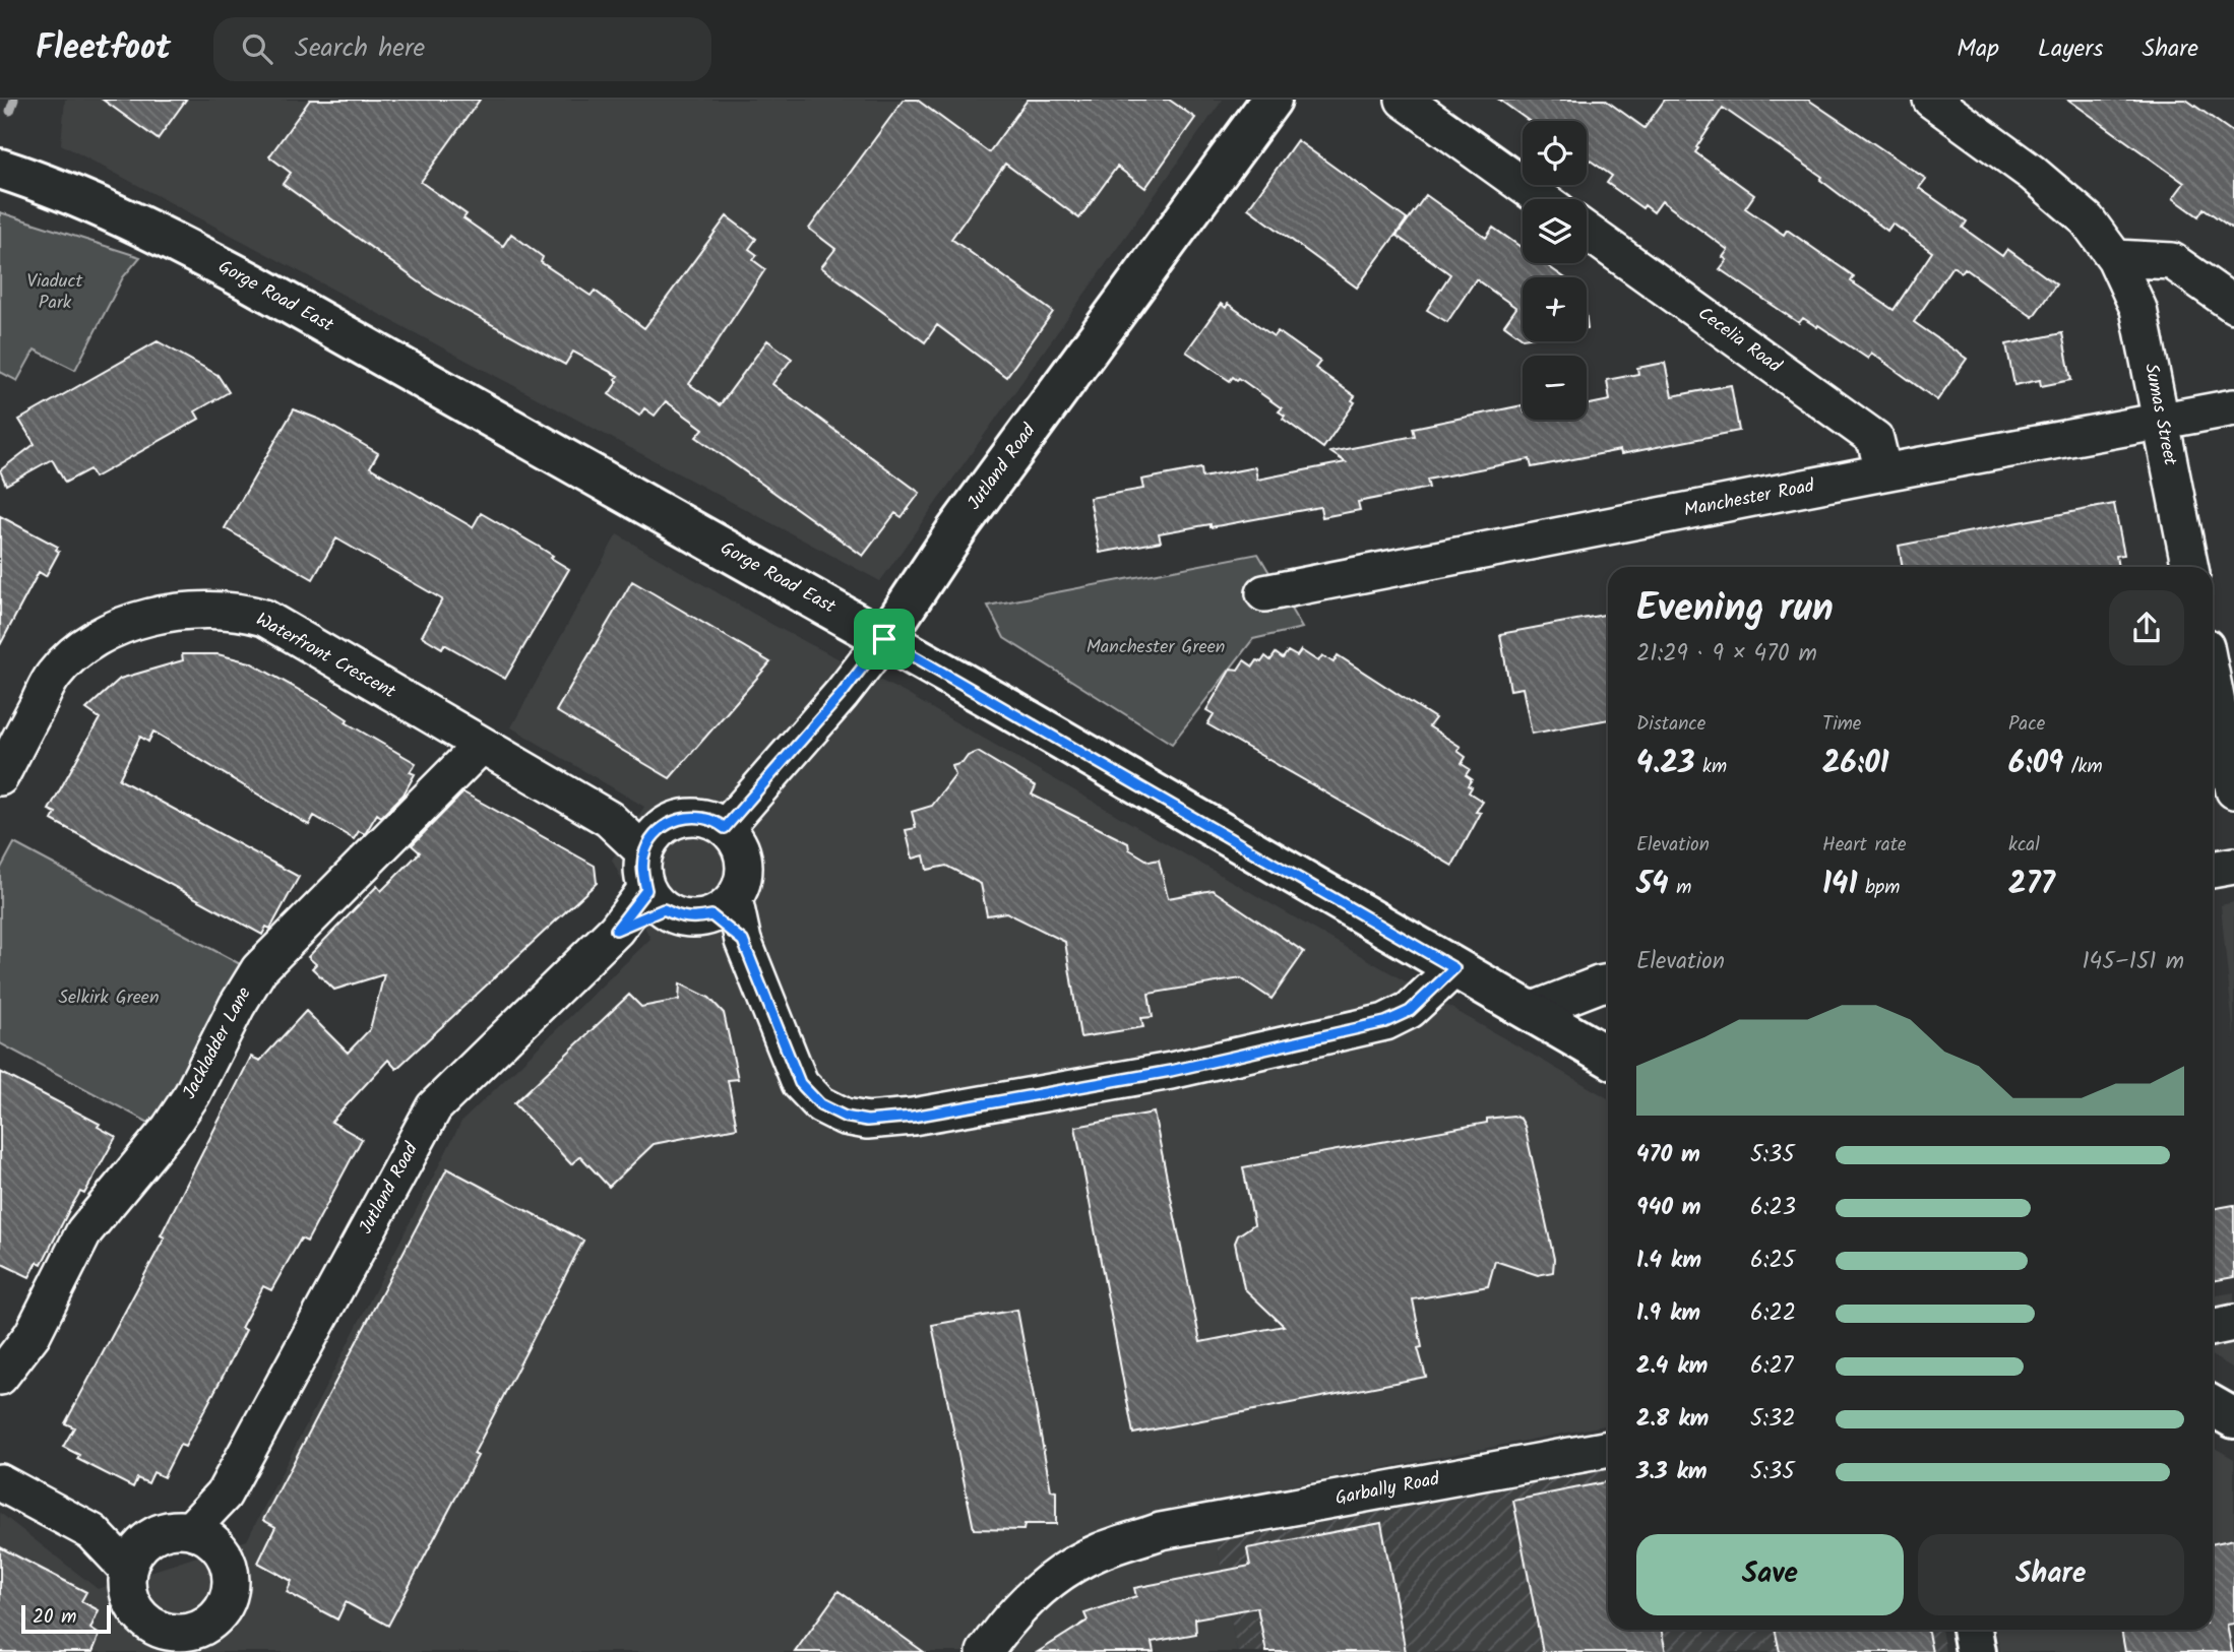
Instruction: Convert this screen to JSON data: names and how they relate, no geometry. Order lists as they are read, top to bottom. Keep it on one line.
{"streets":{"main road":["Gorge Road East","Jutland Road"],"street":["Cecelia Road","Sumas Street","Manchester Road","Waterfront Crescent","Jackladder Lane","Garbally Road"]},"crossings":[["Gorge Road East","Jutland Road"],["Cecelia Road","Manchester Road"],["Sumas Street","Manchester Road"],["Jutland Road","Waterfront Crescent"],["Waterfront Crescent","Jackladder Lane"]],"parks":["Viaduct Park","Manchester Green","Selkirk Green"],"scale_bar":"20 m","page":{"header":"Fleetfoot","search":"Search here","nav":["Map","Layers","Share"],"map_buttons":["+","−"],"heading":["Evening run","21:29 · 9 × 470 m"],"stats":[["Distance","4.23 km"],["Time","26:01"],["Pace","6:09 /km"],["Elevation","54 m"],["Heart rate","141 bpm"],["kcal","277"]],"chart":["Elevation","145–151 m"],"list":[{"name":"470 m","note":"5:35"},{"name":"940 m","note":"6:23"},{"name":"1.4 km","note":"6:25"},{"name":"1.9 km","note":"6:22"},{"name":"2.4 km","note":"6:27"},{"name":"2.8 km","note":"5:32"},{"name":"3.3 km","note":"5:35"}],"buttons":["Save","Share"],"scale":"20 m"}}
